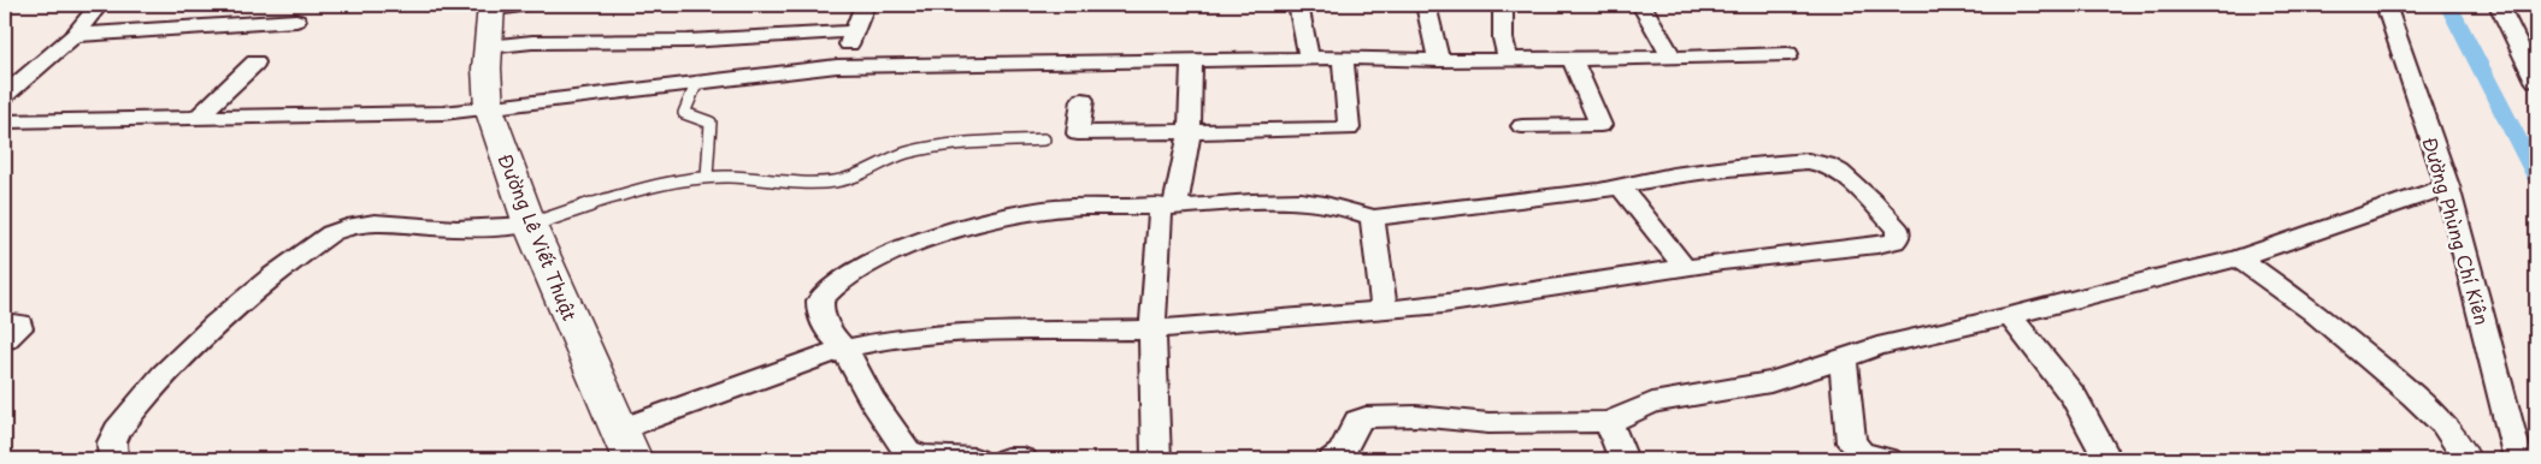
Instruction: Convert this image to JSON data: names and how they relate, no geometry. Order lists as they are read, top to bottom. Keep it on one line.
{"streets":{"main road":["Đường Lê Viết Thuật"],"street":["Đường Phùng Chí Kiên"]}}
